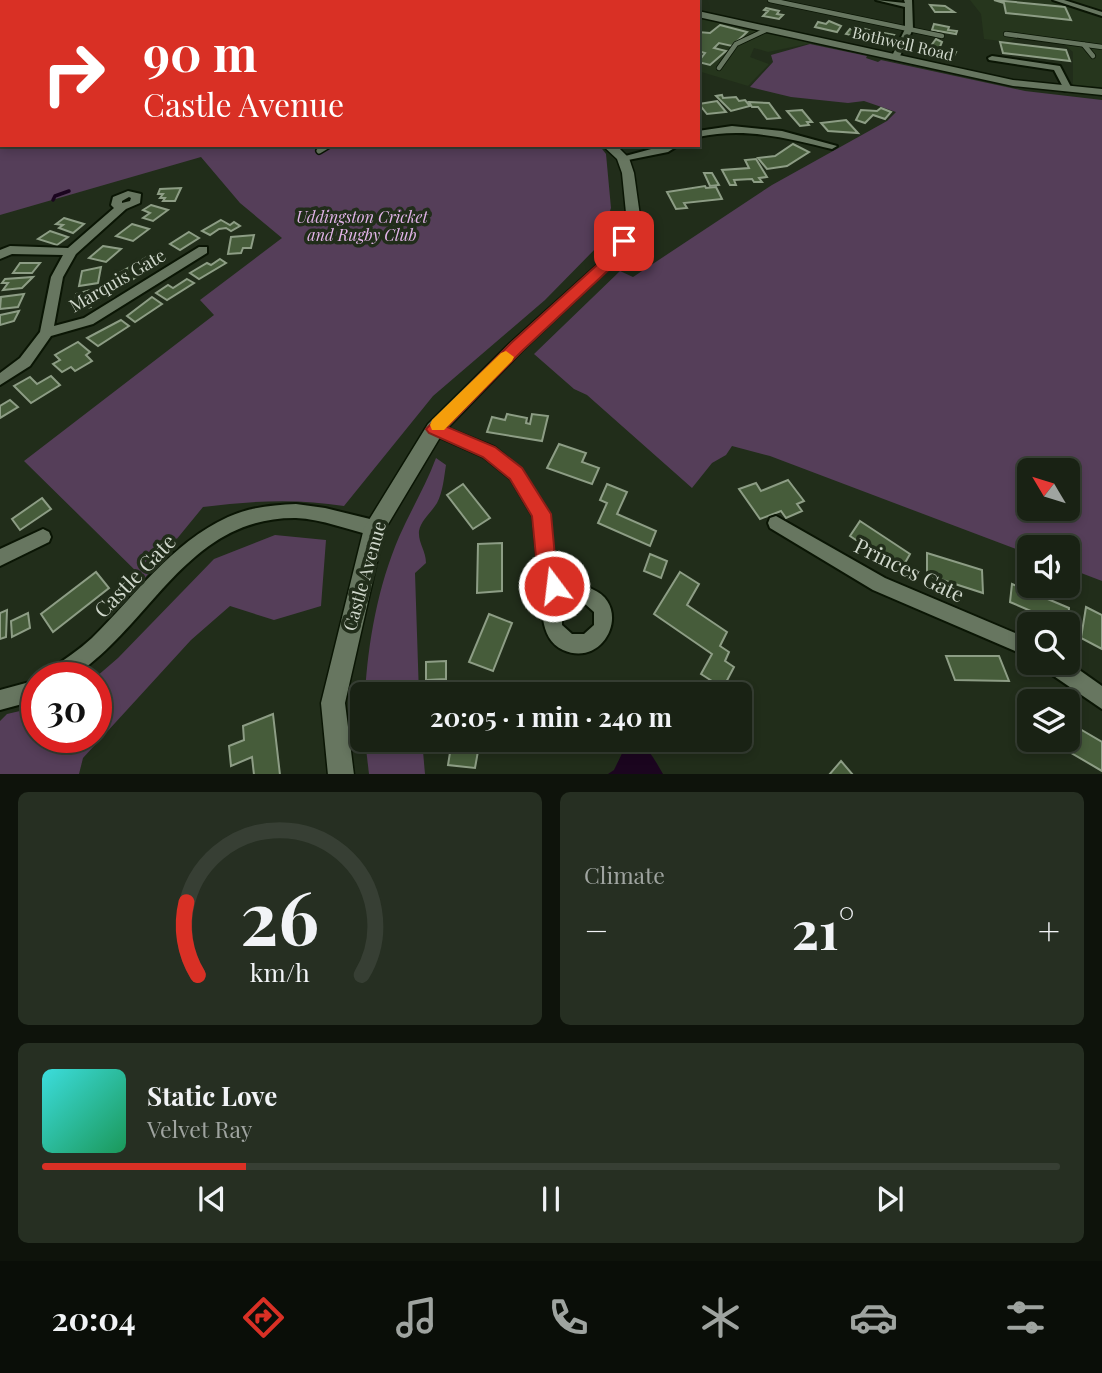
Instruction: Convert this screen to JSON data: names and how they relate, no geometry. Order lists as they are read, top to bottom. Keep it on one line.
{"streets":{"street":["Bothwell Road","Marquis Gate","Princes Gate","Castle Gate","Castle Avenue"]},"crossings":[["Castle Gate","Castle Avenue"]],"parks":["Uddingston Cricket and Rugby Club"],"north":"top left","page":{"turn":["90 m","Castle Avenue"],"limit":"30","trip":"20:05 · 1 min · 240 m","tile":"Climate","heat":["−","21°","+"],"song":["Static Love","Velvet Ray"],"tabs":"20:04","gauge":["26","km/h"]}}
